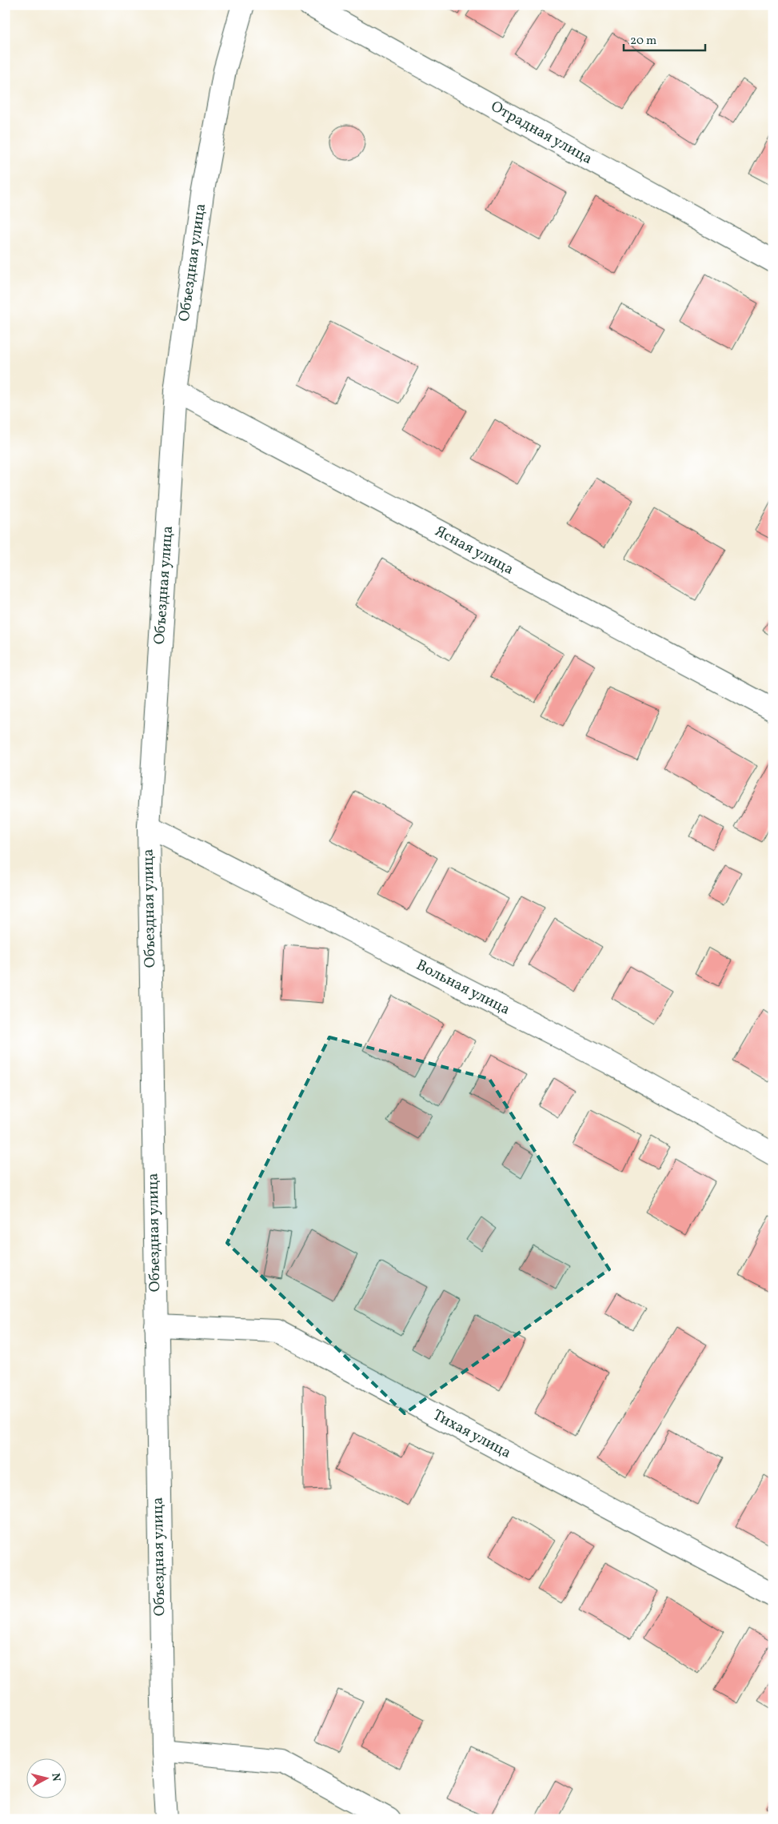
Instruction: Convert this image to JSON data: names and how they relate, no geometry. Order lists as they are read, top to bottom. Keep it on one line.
{"streets":{"street":["Отрадная улица","Объездная улица","Ясная улица","Вольная улица","Тихая улица"]},"crossings":[["Объездная улица","Ясная улица"],["Объездная улица","Вольная улица"],["Объездная улица","Тихая улица"]],"scale_bar":"20 m","north":"right"}
